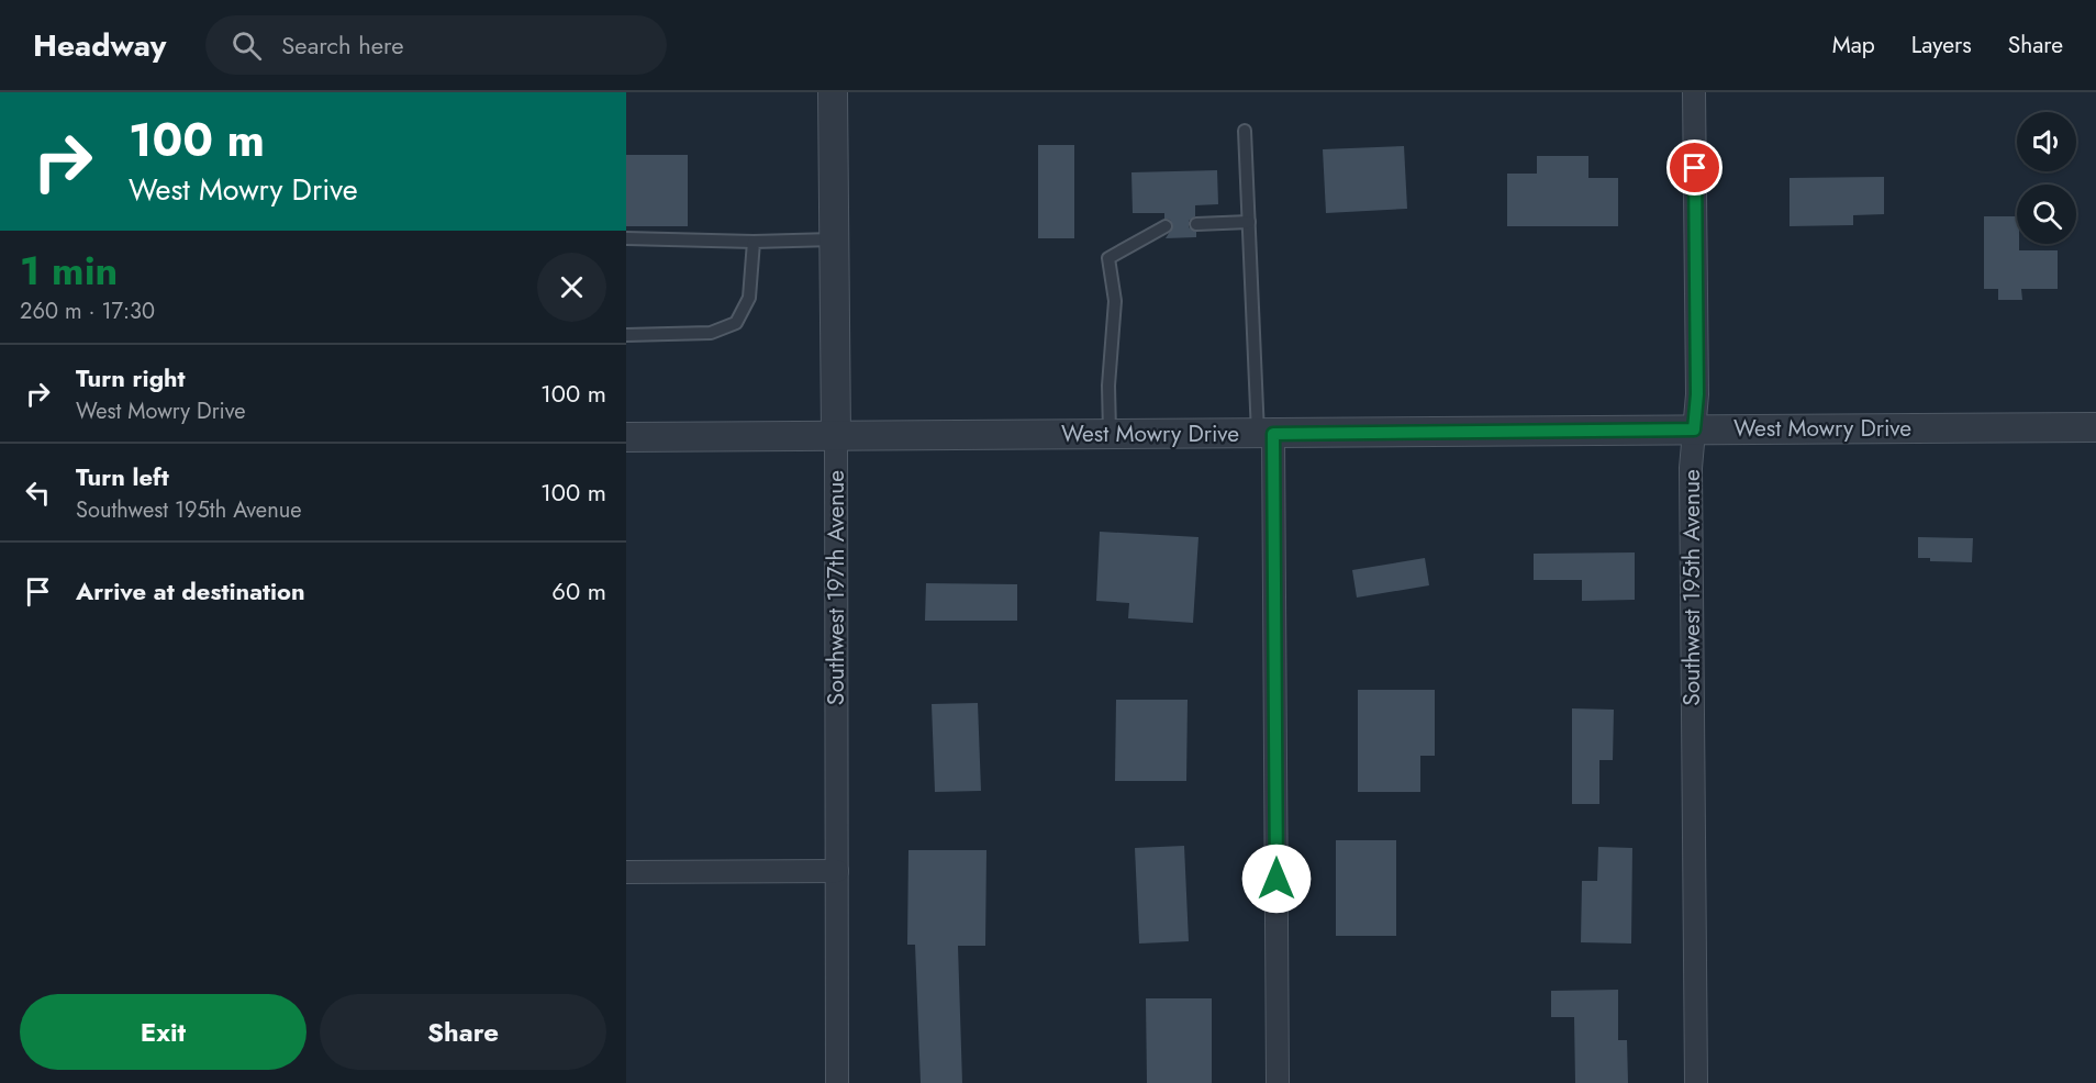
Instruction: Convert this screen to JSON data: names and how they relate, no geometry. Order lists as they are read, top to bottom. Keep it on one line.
{"streets":{"street":["West Mowry Drive","Southwest 197th Avenue","Southwest 195th Avenue"]},"crossings":[["West Mowry Drive","Southwest 197th Avenue"],["West Mowry Drive","Southwest 195th Avenue"]],"page":{"header":"Headway","search":"Search here","nav":["Map","Layers","Share"],"turn":["100 m","West Mowry Drive"],"heading":["1 min","260 m · 17:30"],"list":[{"name":"Turn right","note":"West Mowry Drive","value":"100 m"},{"name":"Turn left","note":"Southwest 195th Avenue","value":"100 m"},{"name":"Arrive at destination","value":"60 m"}],"buttons":["Exit","Share"]}}
